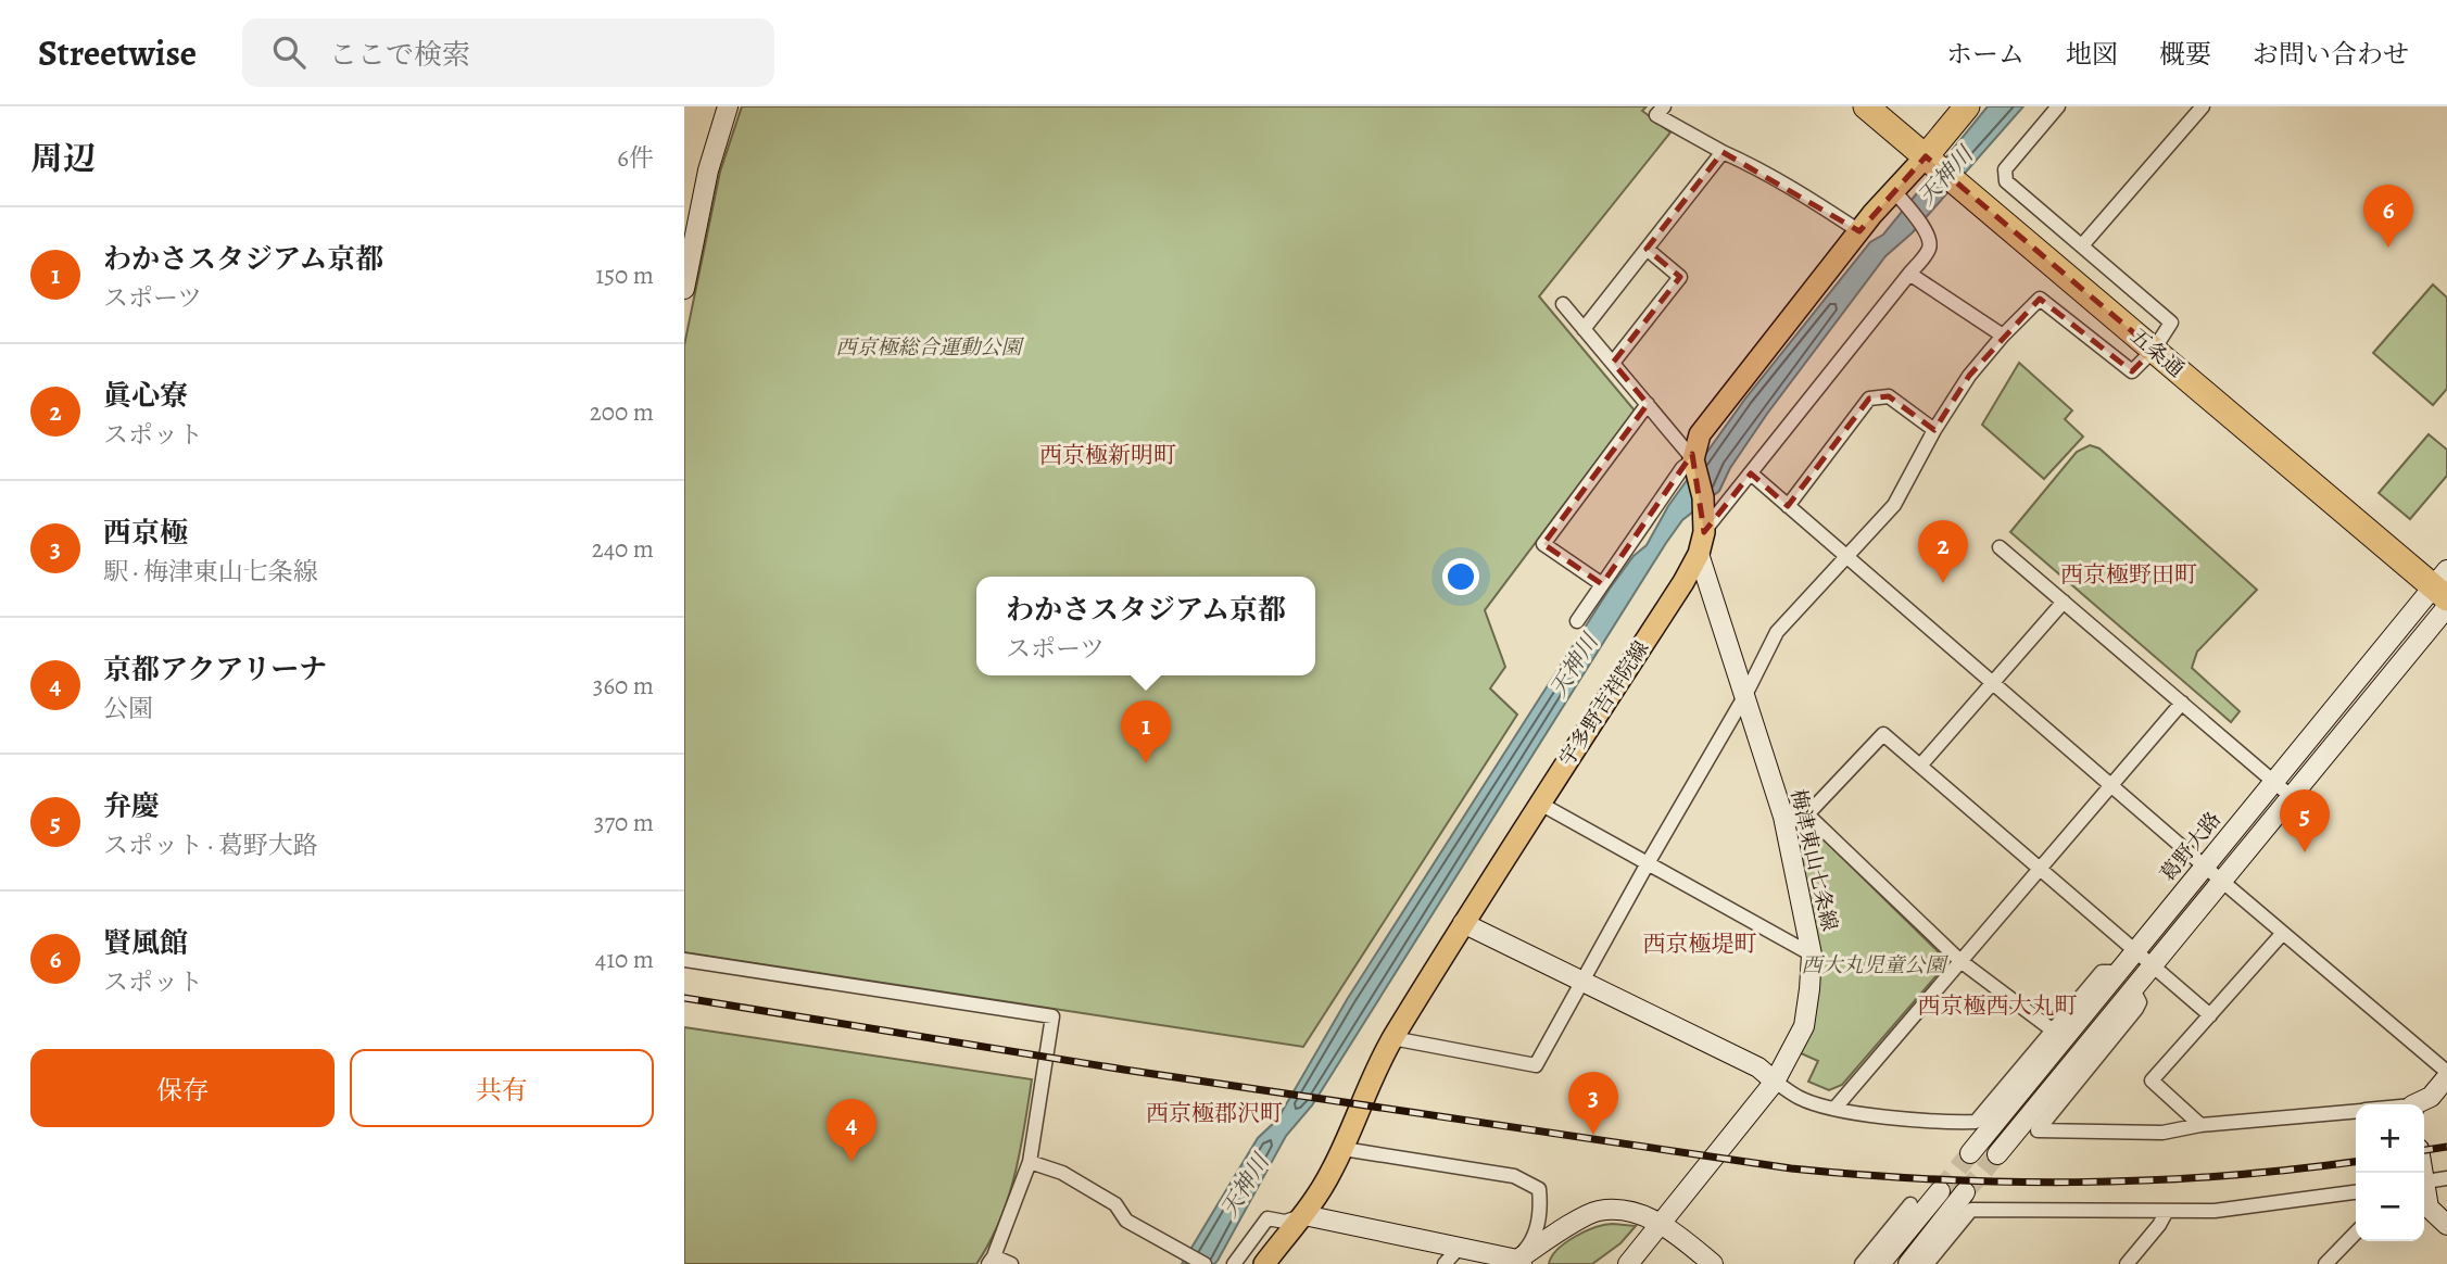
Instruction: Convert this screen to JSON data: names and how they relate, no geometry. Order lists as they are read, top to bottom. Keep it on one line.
{"streets":{"highway":["五条通"],"main road":["宇多野吉祥院線"],"street":["葛野大路","梅津東山七条線"]},"crossings":[["五条通","葛野大路"],["宇多野吉祥院線","梅津東山七条線"]],"districts":["西京極新明町","西京極野田町","西京極堤町","西京極西大丸町","西京極郡沢町"],"water":["天神川"],"parks":["西京極総合運動公園","西大丸児童公園"],"page":{"header":"Streetwise","search":"ここで検索","nav":["ホーム","地図","概要","お問い合わせ"],"heading":["周辺","6件"],"pins":["6","2","1","5","3","4"],"list":[{"mark":"1","name":"わかさスタジアム京都","note":"スポーツ","value":"150 m"},{"mark":"2","name":"眞心寮","note":"スポット","value":"200 m"},{"mark":"3","name":"西京極","note":"駅 · 梅津東山七条線","value":"240 m"},{"mark":"4","name":"京都アクアリーナ","note":"公園","value":"360 m"},{"mark":"5","name":"弁慶","note":"スポット · 葛野大路","value":"370 m"},{"mark":"6","name":"賢風館","note":"スポット","value":"410 m"}],"popup":["わかさスタジアム京都","スポーツ"],"buttons":["保存","共有"],"map_buttons":["+","−"]}}
